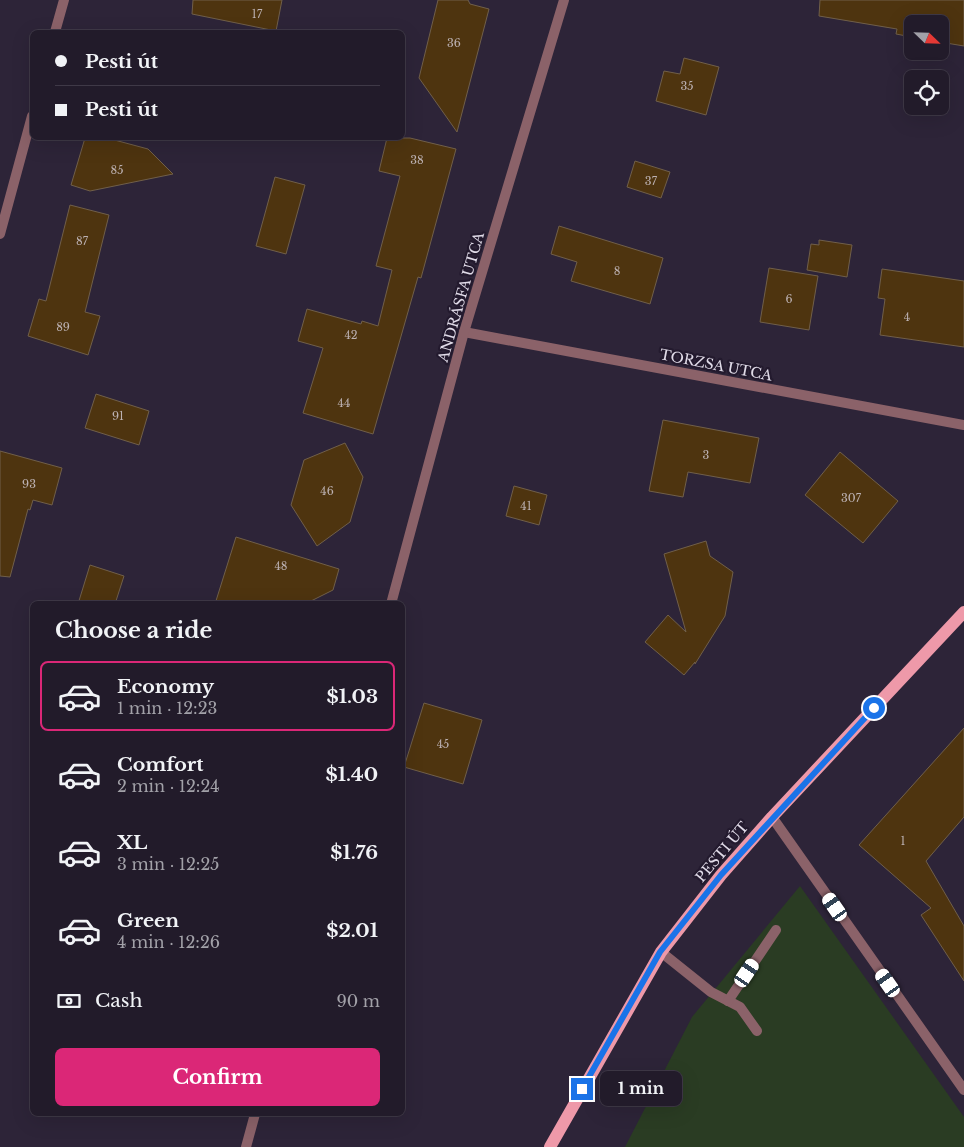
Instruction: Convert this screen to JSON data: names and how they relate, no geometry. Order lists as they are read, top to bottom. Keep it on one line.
{"streets":{"main road":["PESTI ÚT"],"street":["ANDRÁSFA UTCA","TORZSA UTCA"]},"crossings":[["ANDRÁSFA UTCA","TORZSA UTCA"]],"house_numbers":["17","36","35","38","85","37","87","8","6","4","89","42","44","91","3","93","46","307","41","48","45","1"],"north":"bottom right","page":{"banner":["Pesti út","Pesti út"],"heading":"Choose a ride","list":[{"name":"Economy","note":"1 min · 12:23","value":"$1.03"},{"name":"Comfort","note":"2 min · 12:24","value":"$1.40"},{"name":"XL","note":"3 min · 12:25","value":"$1.76"},{"name":"Green","note":"4 min · 12:26","value":"$2.01"}],"pay":["Cash","90 m"],"buttons":"Confirm","bubble":"1 min"}}
